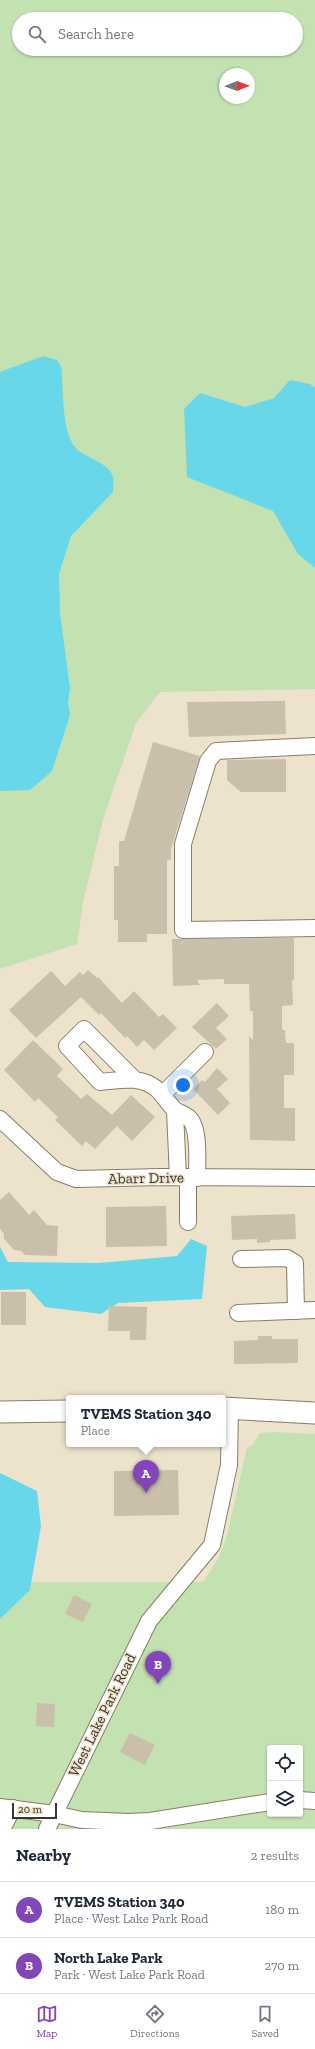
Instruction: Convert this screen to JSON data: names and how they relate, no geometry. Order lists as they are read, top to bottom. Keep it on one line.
{"streets":{"street":["Abarr Drive","West Lake Park Road"]},"scale_bar":"20 m","north":"right","page":{"search":"Search here","popup":["TVEMS Station 340","Place"],"pins":["A","B"],"scale":"20 m","heading":["Nearby","2 results"],"list":[{"mark":"A","name":"TVEMS Station 340","note":"Place · West Lake Park Road","value":"180 m"},{"mark":"B","name":"North Lake Park","note":"Park · West Lake Park Road","value":"270 m"}],"nav":["Map","Directions","Saved"]}}
